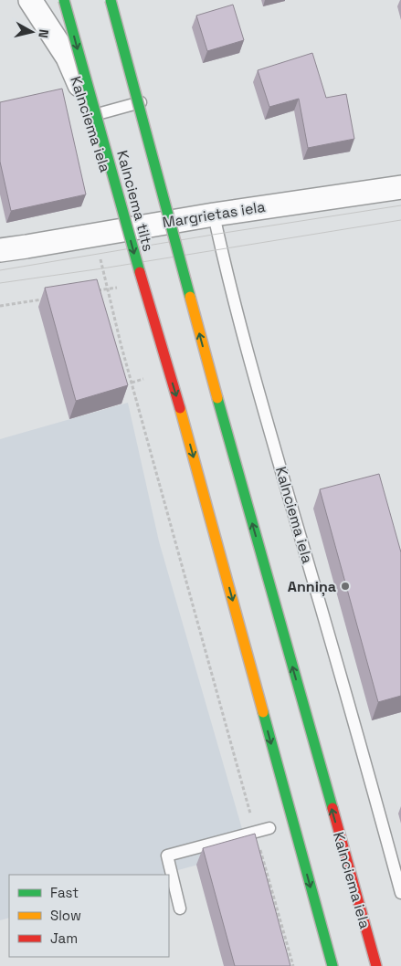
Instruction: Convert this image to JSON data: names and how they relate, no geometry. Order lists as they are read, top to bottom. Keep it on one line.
{"streets":{"main road":["Kalnciema iela","Kalnciema tilts"],"street":["Margrietas iela"]},"crossings":[["Kalnciema iela","Kalnciema tilts"],["Kalnciema iela","Margrietas iela"]],"one_way":["Kalnciema iela"],"places":["Anniņa"],"legend":["Fast","Slow","Jam"],"north":"right"}
